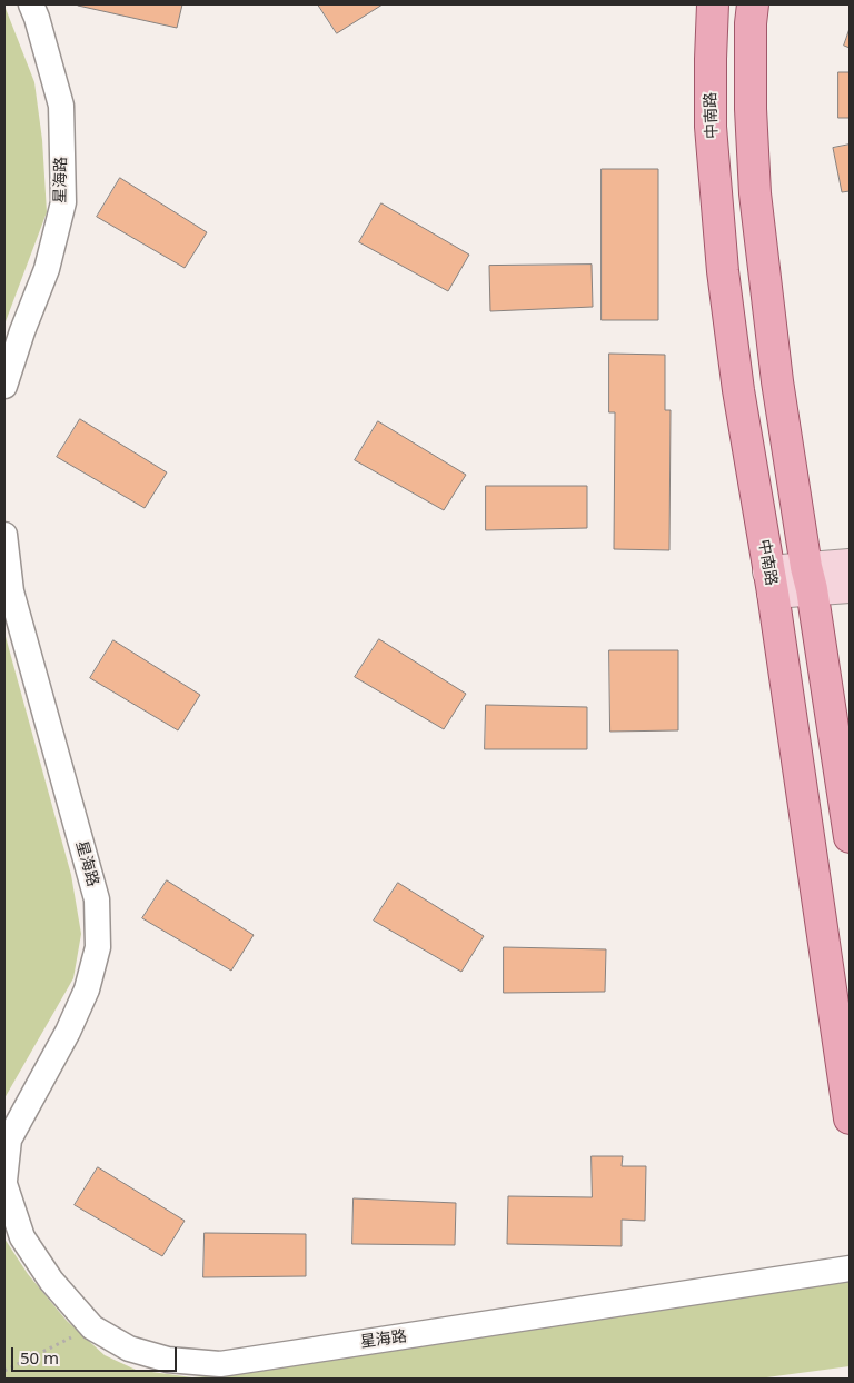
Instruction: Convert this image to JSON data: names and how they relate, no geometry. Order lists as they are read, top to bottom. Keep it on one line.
{"streets":{"main road":["中南路"],"street":["星海路"]},"scale_bar":"50 m"}
